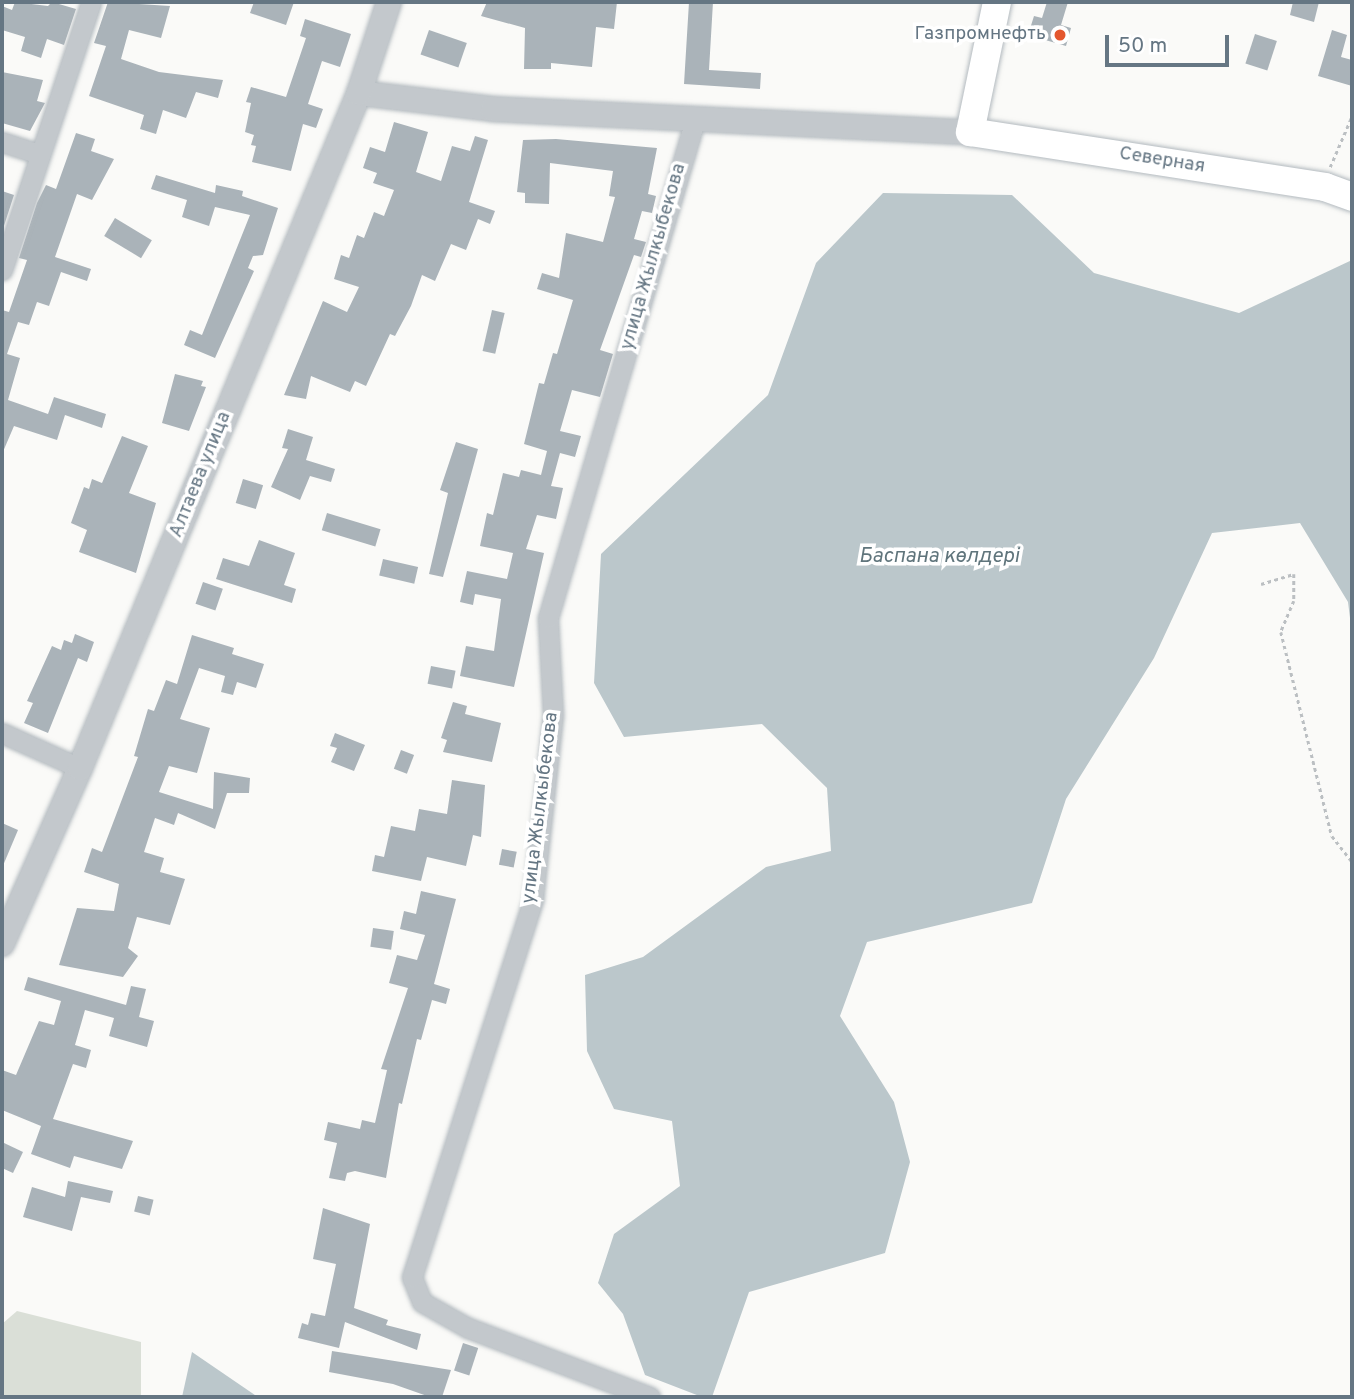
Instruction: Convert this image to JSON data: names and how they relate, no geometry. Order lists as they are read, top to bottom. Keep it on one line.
{"streets":{"main road":["Северная"],"street":["улица Жылкыбекова","Алтаева улица"]},"water":["Баспана көлдері"],"places":["Газпромнефть"],"scale_bar":"50 m"}
